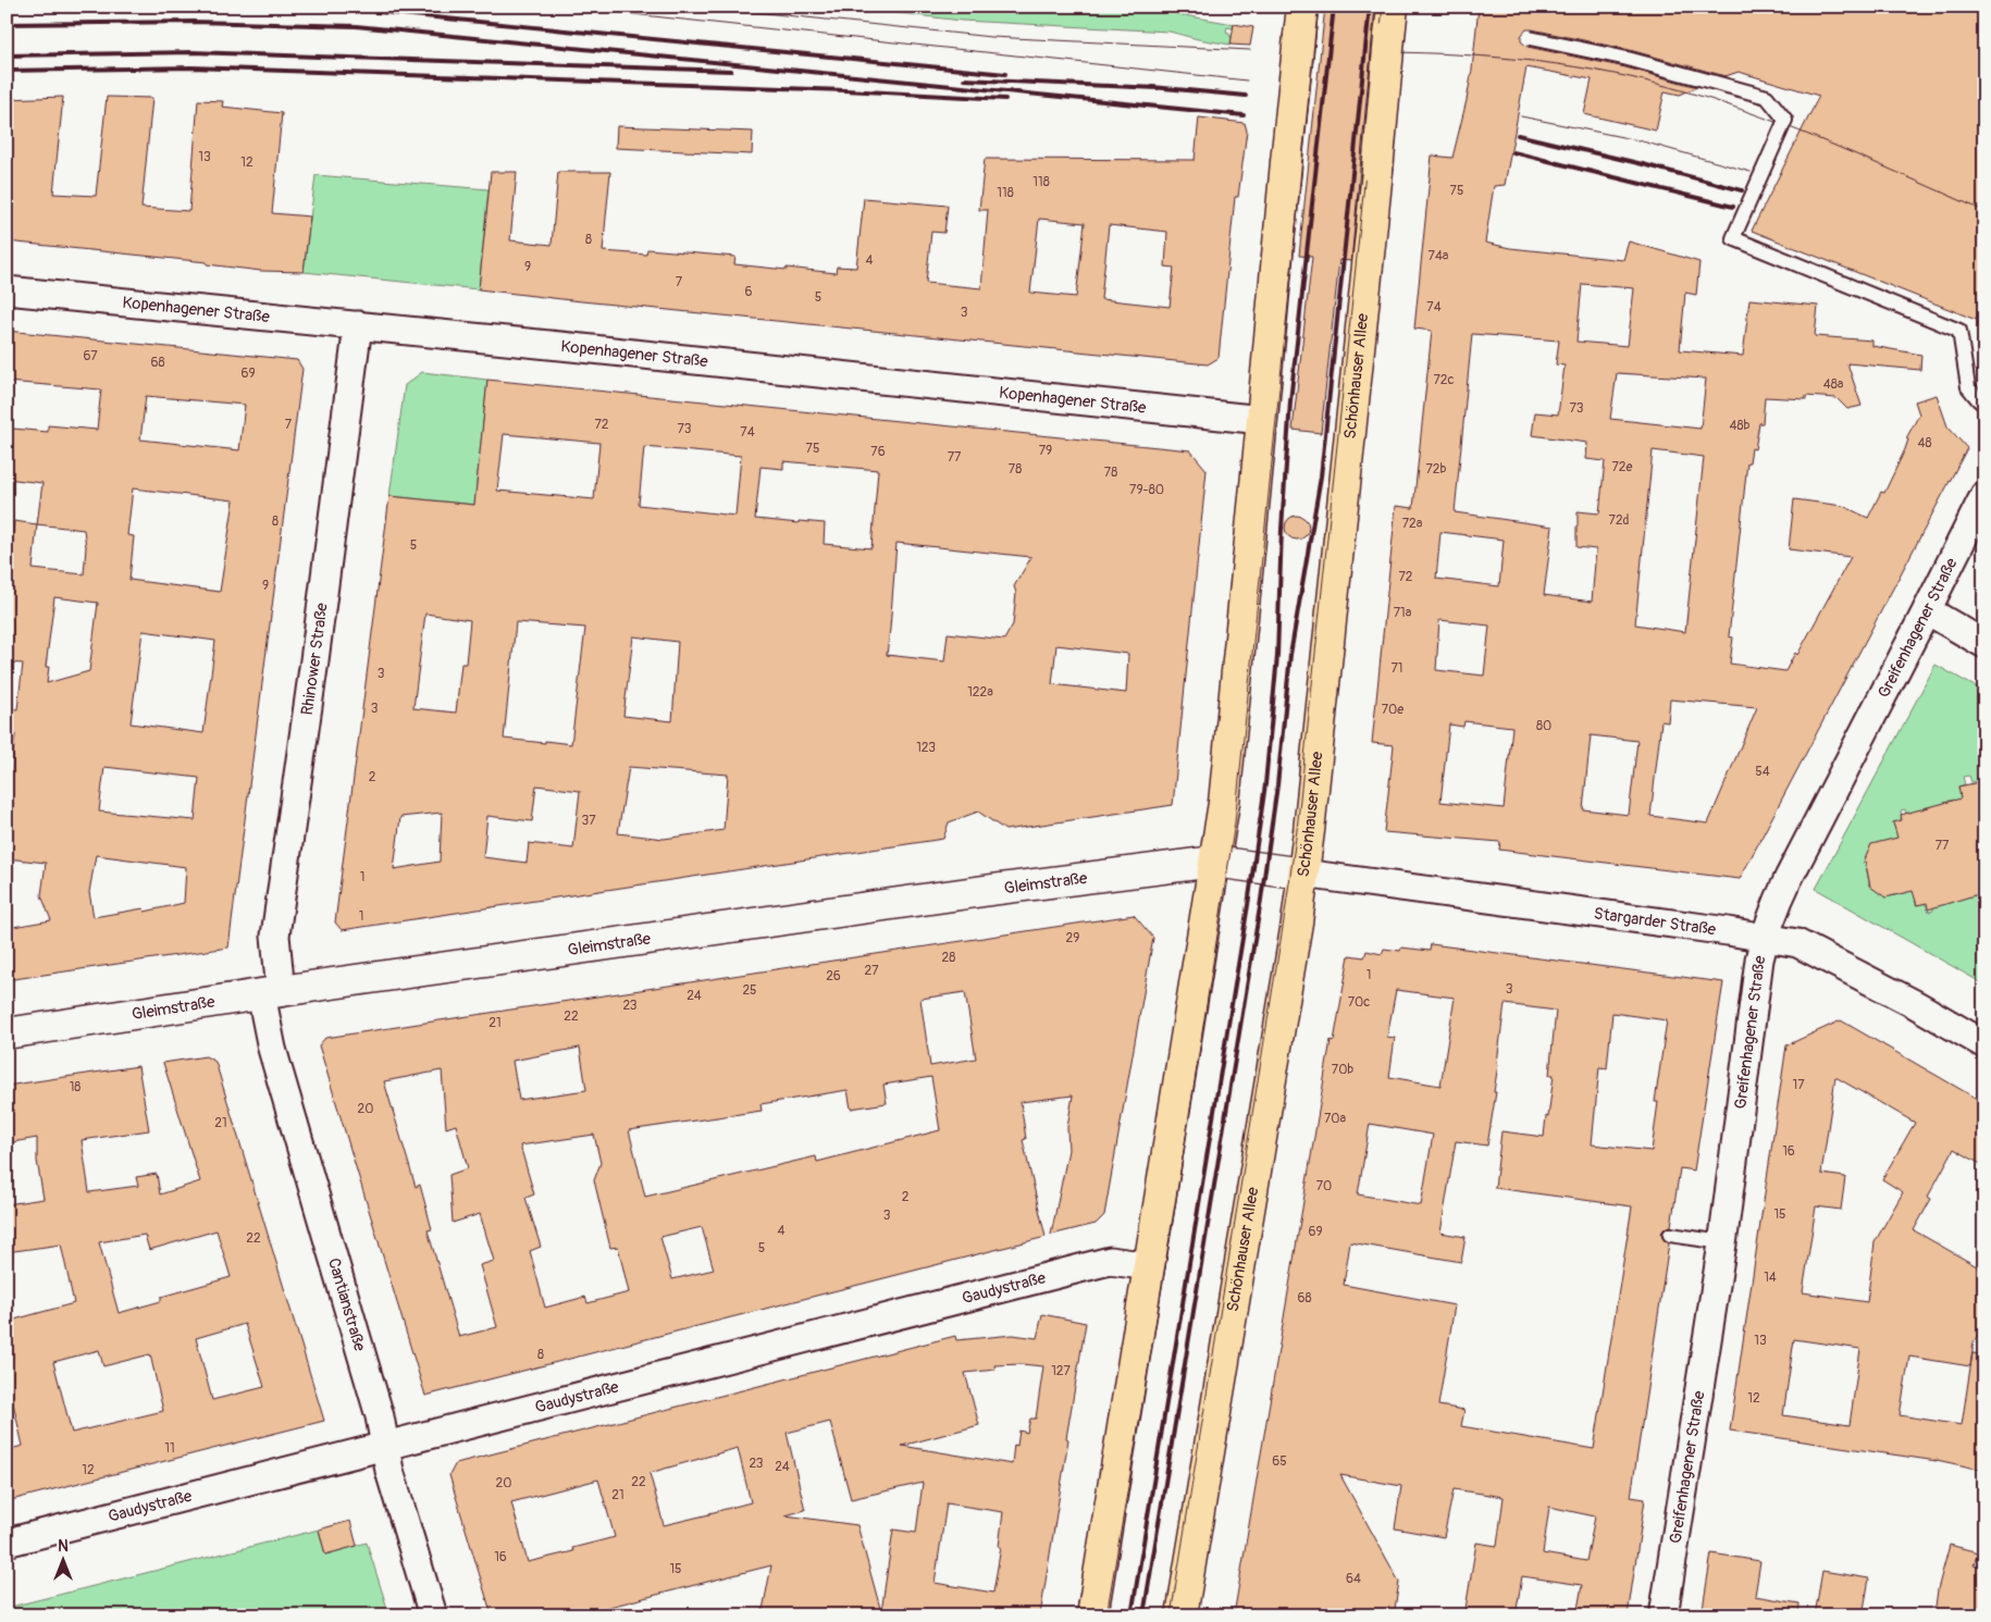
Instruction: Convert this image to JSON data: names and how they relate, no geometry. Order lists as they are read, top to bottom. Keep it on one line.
{"streets":{"main road":["Schönhauser Allee"],"street":["Kopenhagener Straße","Greifenhagener Straße","Rhinower Straße","Gleimstraße","Stargarder Straße","Gaudystraße","Cantianstraße"]},"crossings":[["Kopenhagener Straße","Rhinower Straße"],["Schönhauser Allee","Gleimstraße"],["Schönhauser Allee","Stargarder Straße"],["Greifenhagener Straße","Stargarder Straße"],["Rhinower Straße","Gleimstraße"],["Rhinower Straße","Cantianstraße"],["Gleimstraße","Stargarder Straße"],["Gleimstraße","Cantianstraße"],["Gaudystraße","Cantianstraße"]],"house_numbers":["13","12","118","75","118","8","74a","4","9","7","6","5","74","3","67","68","69","72c","48a","73","7","72","48b","73","74","48","75","79","76","77","72e","78","72b","78","79-80","72d","8","72a","5","72","9","71a","71","3","122a","3","70e","80","123","54","2","37","77","1","1","29","28","27","1","26","3","25","24","70c","23","22","21","70b","17","18","20","70a","21","16","70","2","15","3","4","69","22","5","14","68","13","8","127","12","11","65","23","24","12","22","20","21","16","15","64"],"north":"top"}
